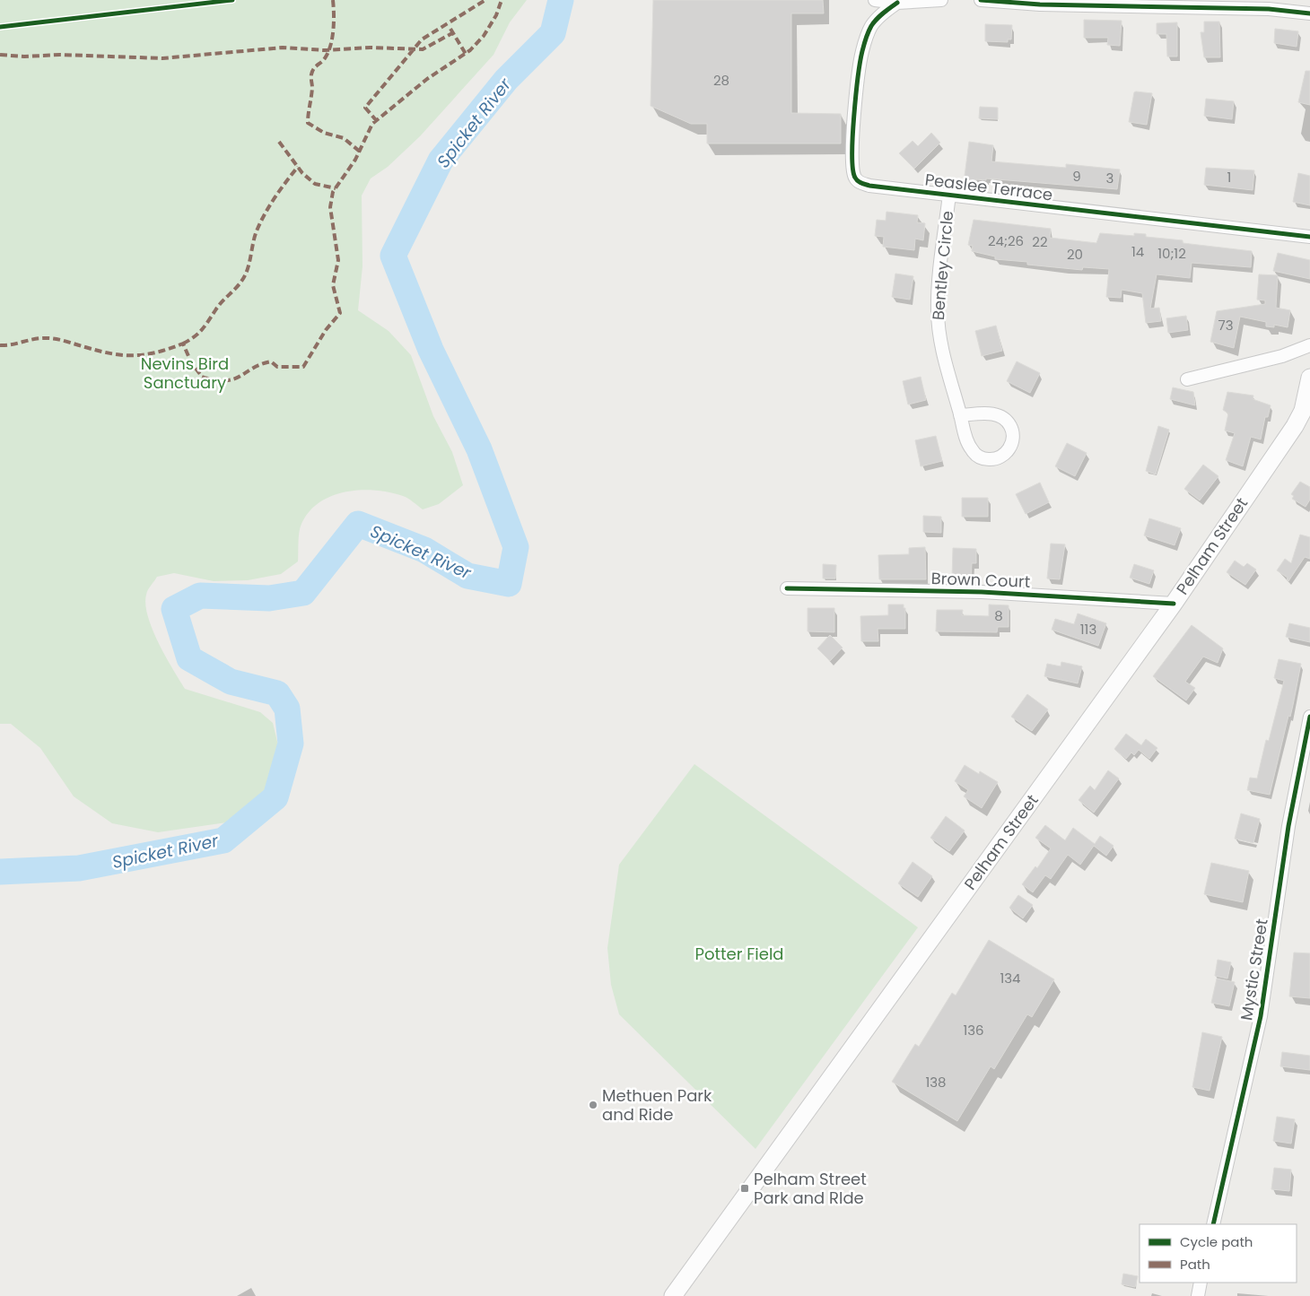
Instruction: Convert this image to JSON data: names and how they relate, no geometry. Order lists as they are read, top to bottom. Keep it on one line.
{"streets":{"main road":["Pelham Street"],"street":["Peaslee Terrace","Bentley Circle","Brown Court","Mystic Street"]},"crossings":[["Peaslee Terrace","Bentley Circle"],["Pelham Street","Brown Court"]],"water":["Spicket River"],"parks":["Nevins Bird Sanctuary","Potter Field"],"places":{"other":["Methuen Park and Ride"],"transit":["Pelham Street Park and RIde"]},"house_numbers":["28","9","1","3","24;26","22","14","10;12","20","73","8","113","134","136","138"],"legend":["Cycle path","Path"]}
